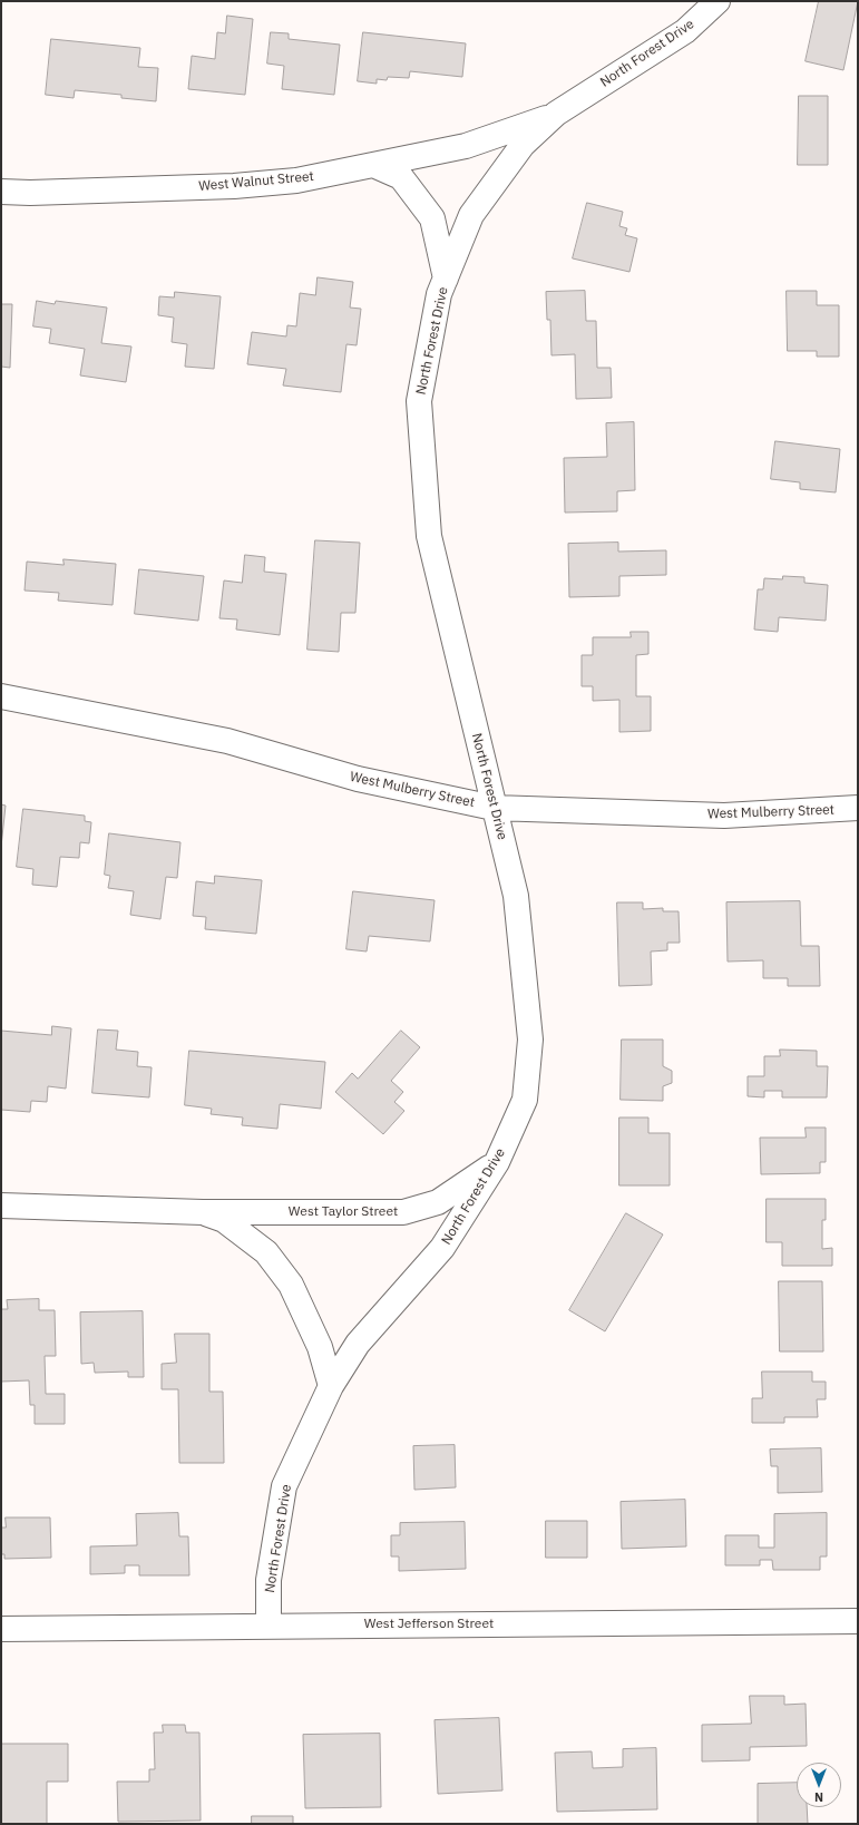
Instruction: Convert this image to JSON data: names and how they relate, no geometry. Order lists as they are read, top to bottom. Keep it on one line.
{"streets":{"street":["North Forest Drive","West Walnut Street","West Mulberry Street","West Taylor Street","West Jefferson Street"]},"crossings":[["North Forest Drive","West Walnut Street"],["North Forest Drive","West Mulberry Street"],["North Forest Drive","West Taylor Street"],["North Forest Drive","West Jefferson Street"]],"north":"bottom"}
